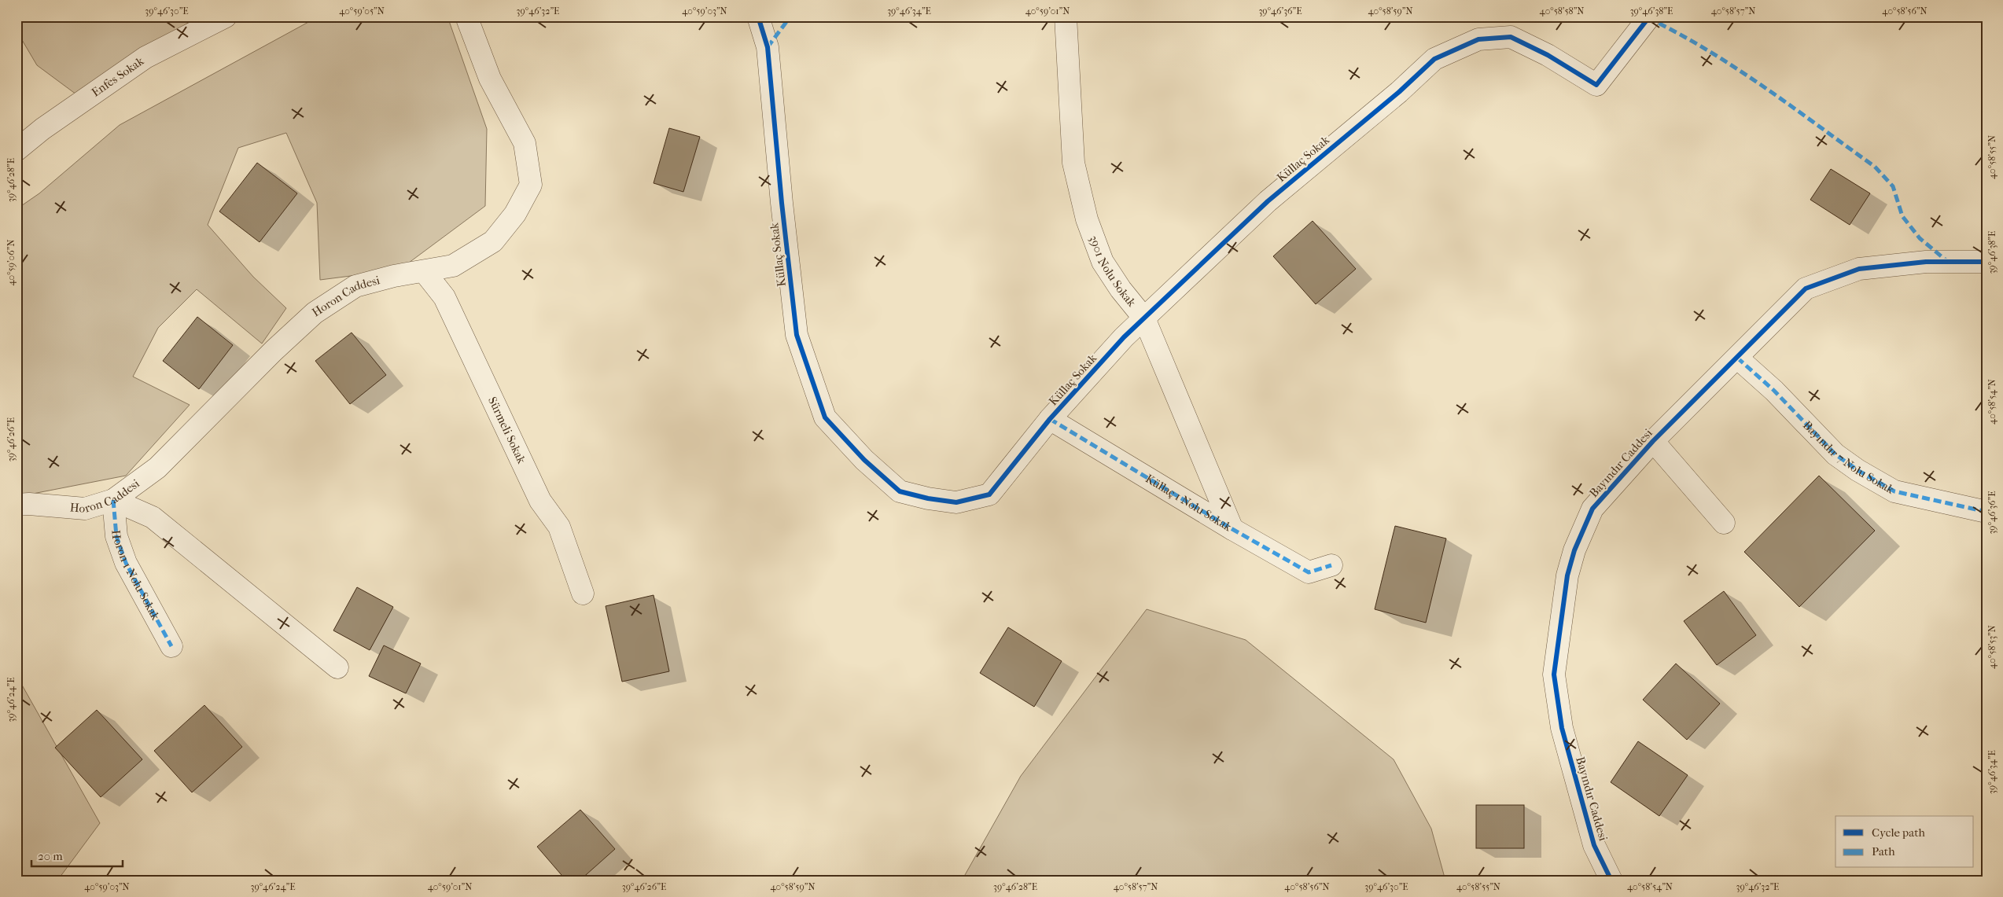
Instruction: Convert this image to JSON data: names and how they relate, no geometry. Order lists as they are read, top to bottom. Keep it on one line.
{"streets":{"street":["Enfes Sokak","Küllaç Sokak","3901 Nolu Sokak","Horon Caddesi","Sürmeli Sokak","Bayındır 7 Nolu Sokak","Bayındır Caddesi","Küllaç 1 Nolu Sokak","Horon 1 Nolu Sokak"]},"crossings":[["Küllaç Sokak","3901 Nolu Sokak"],["Küllaç Sokak","Küllaç 1 Nolu Sokak"],["3901 Nolu Sokak","Küllaç 1 Nolu Sokak"],["Horon Caddesi","Sürmeli Sokak"],["Horon Caddesi","Horon 1 Nolu Sokak"],["Bayındır 7 Nolu Sokak","Bayındır Caddesi"]],"legend":["Cycle path","Path"],"scale_bar":"20 m","coordinates":["39°46'30\"E","40°59'05\"N","39°46'32\"E","40°59'03\"N","39°46'34\"E","40°59'01\"N","39°46'36\"E","40°58'59\"N","40°58'58\"N","39°46'38\"E","40°58'57\"N","40°58'56\"N","40°58'55\"N","39°46'28\"E","40°59'06\"N","40°58'54\"N","39°46'26\"E","40°58'53\"N","39°46'24\"E"]}
